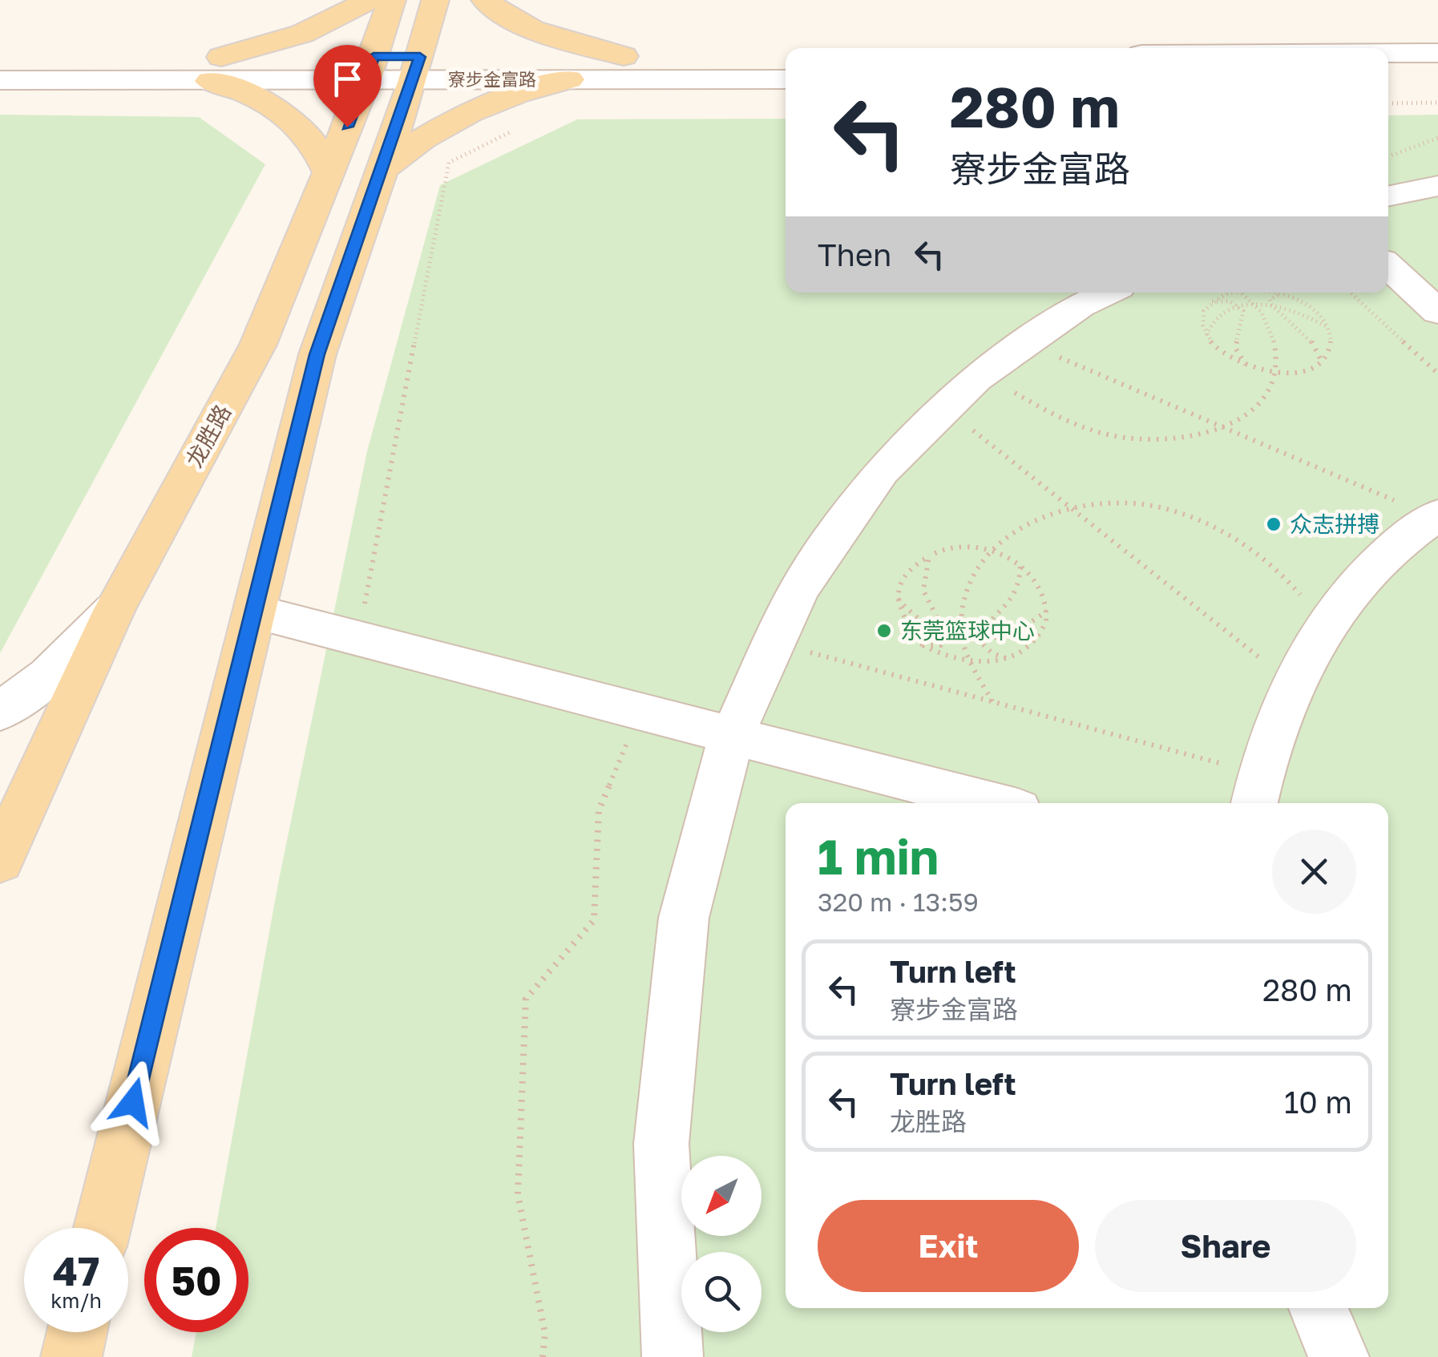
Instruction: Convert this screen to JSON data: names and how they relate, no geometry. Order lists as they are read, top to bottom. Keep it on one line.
{"streets":{"main road":["龙胜路"],"street":["寮步金富路"]},"crossings":[["寮步金富路","龙胜路"]],"places":["众志拼搏","东莞篮球中心"],"north":"bottom left","page":{"turn":["280 m","寮步金富路"],"then":"Then","heading":["1 min","320 m · 13:59"],"list":[{"name":"Turn left","note":"寮步金富路","value":"280 m"},{"name":"Turn left","note":"龙胜路","value":"10 m"}],"buttons":["Exit","Share"],"speed":"47 km/h","limit":"50"}}
